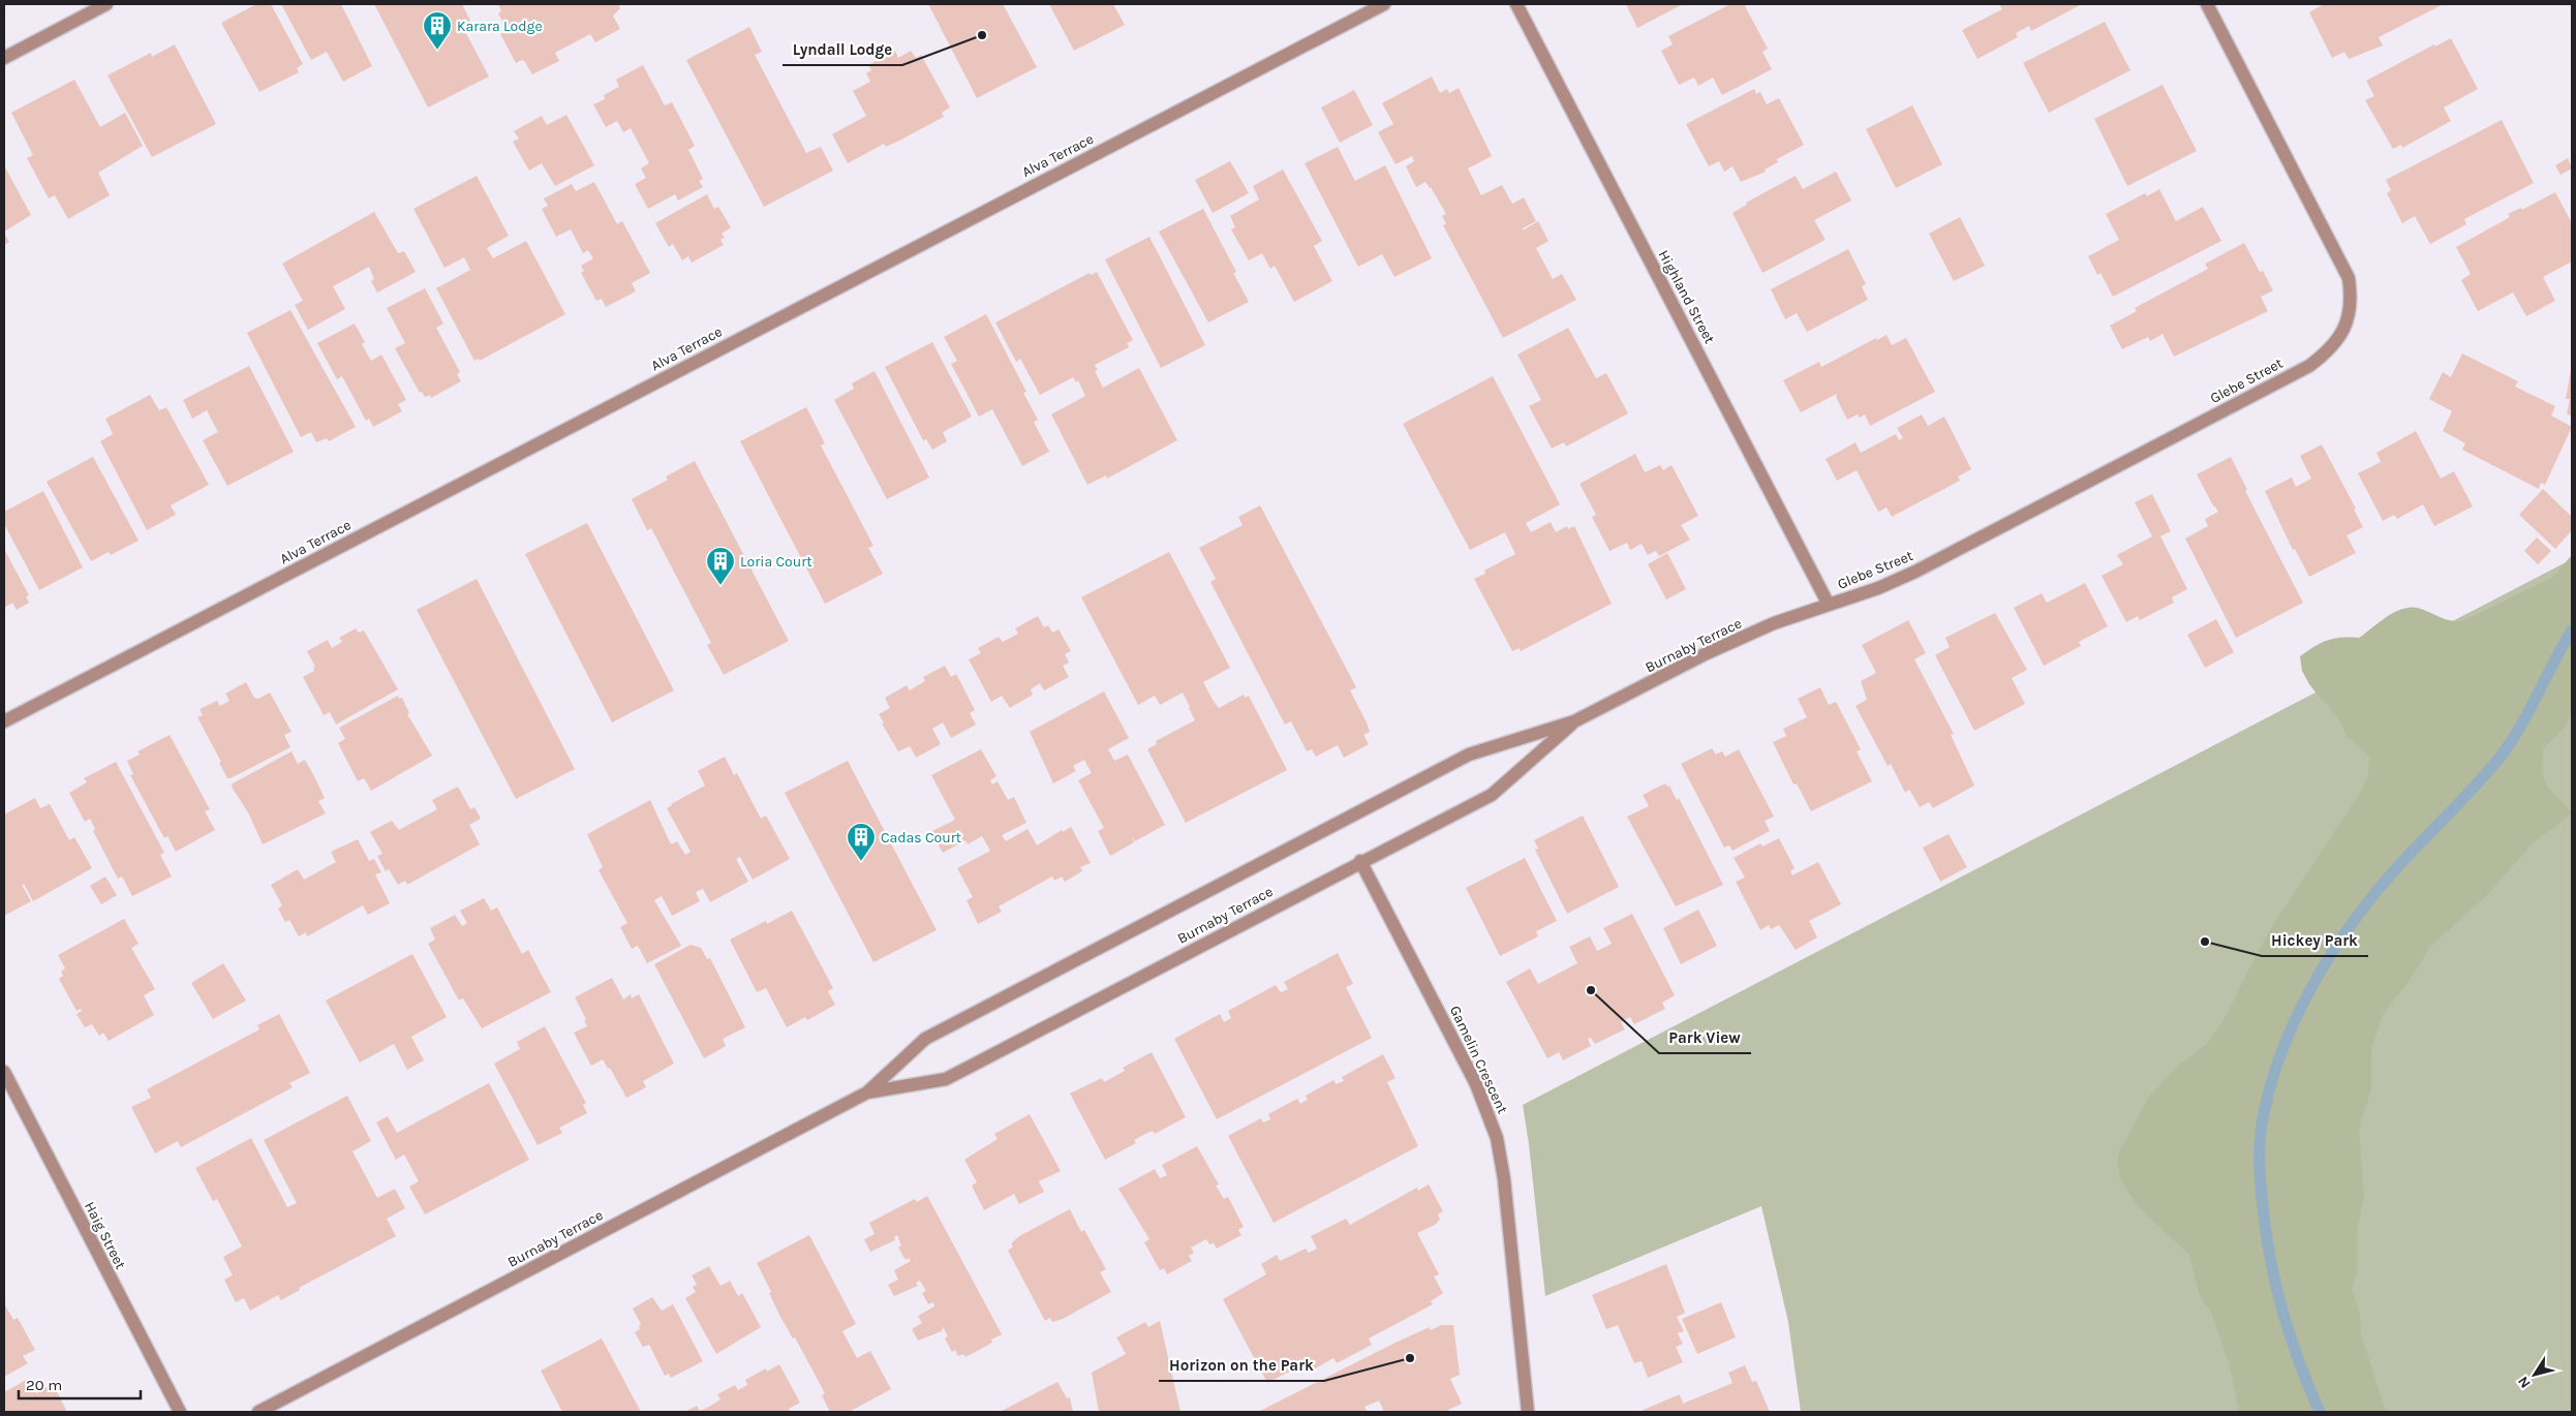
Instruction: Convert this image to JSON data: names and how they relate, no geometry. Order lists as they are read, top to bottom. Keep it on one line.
{"streets":{"street":["Alva Terrace","Highland Street","Glebe Street","Burnaby Terrace","Gamelin Crescent","Haig Street"]},"crossings":[["Highland Street","Glebe Street"],["Highland Street","Burnaby Terrace"],["Glebe Street","Burnaby Terrace"],["Burnaby Terrace","Gamelin Crescent"]],"places":{"other":["Lyndall Lodge","Hickey Park","Park View","Horizon on the Park"],"building":["Karara Lodge","Loria Court","Cadas Court"]},"scale_bar":"20 m","north":"bottom left"}
